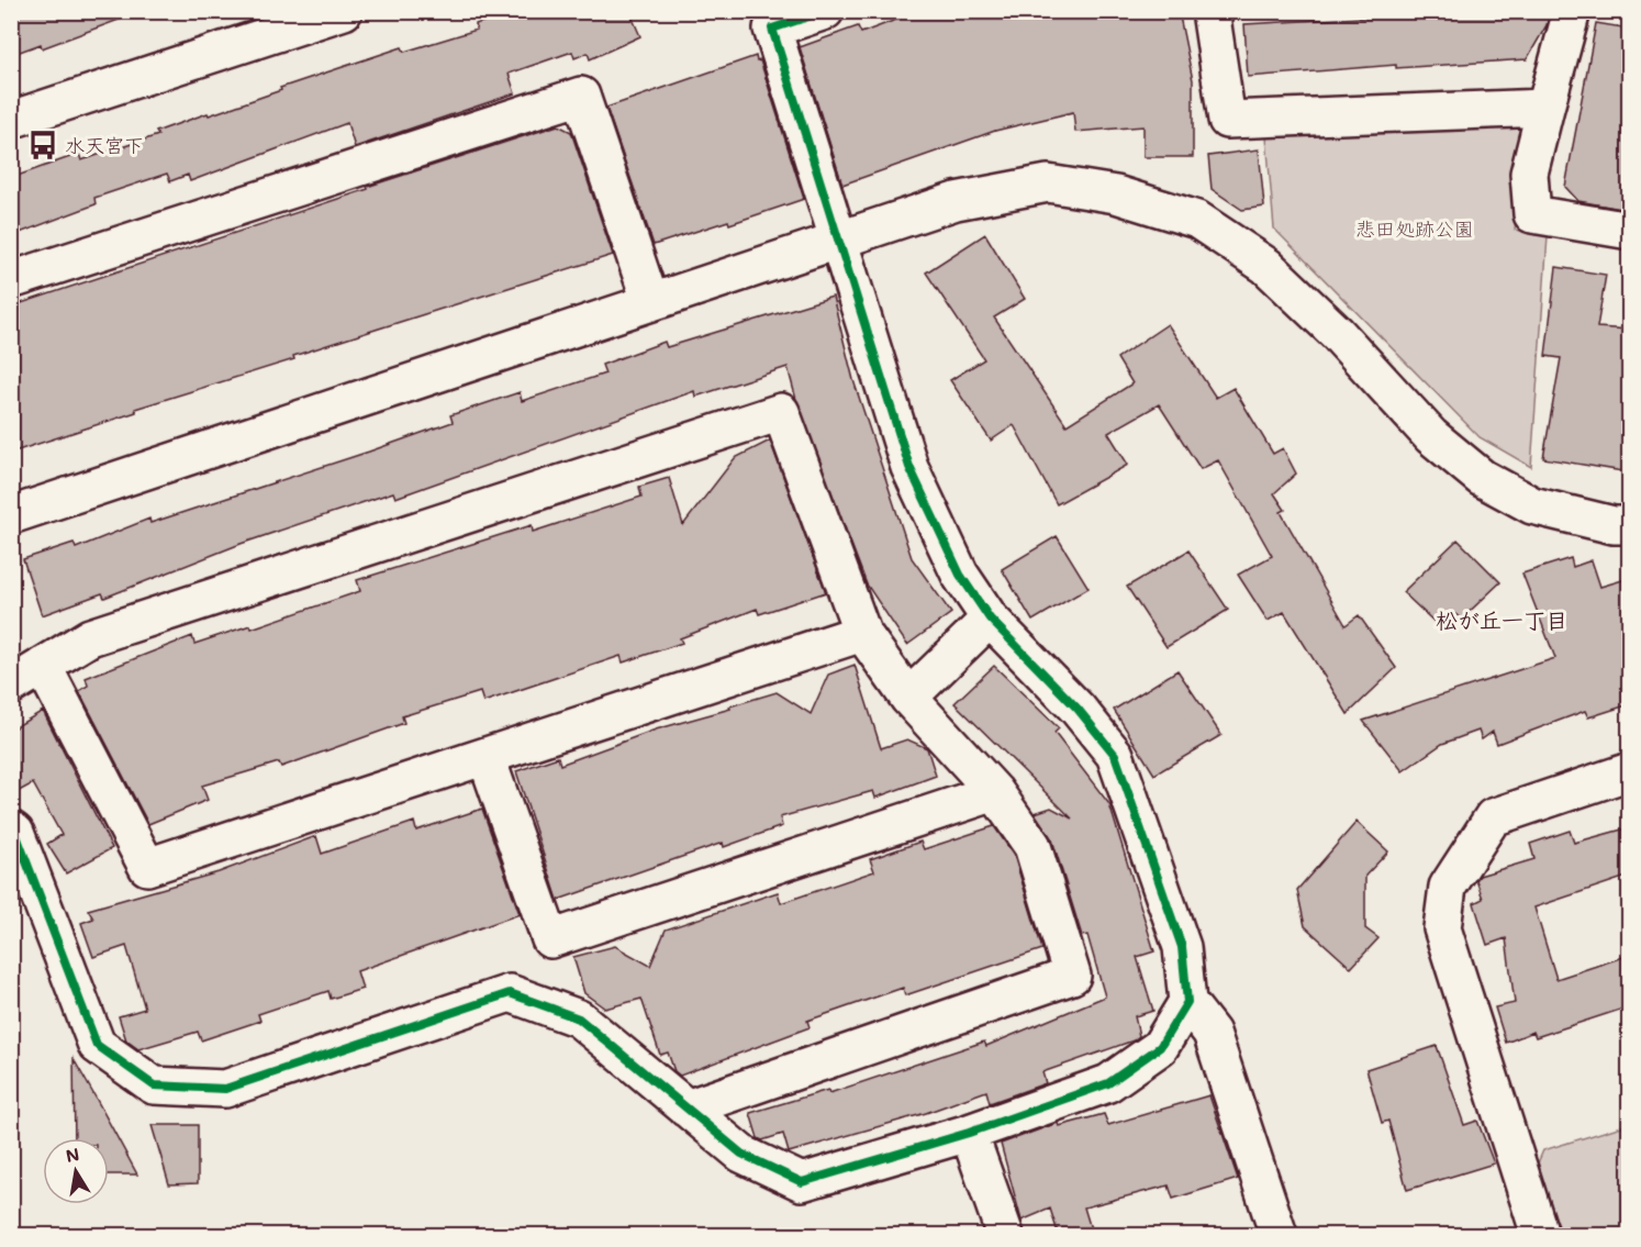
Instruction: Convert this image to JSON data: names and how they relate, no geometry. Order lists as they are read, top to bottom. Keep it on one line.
{"districts":["松が丘一丁目"],"parks":["悲田処跡公園"],"places":{"bus stop":["水天宮下"]},"north":"top"}
